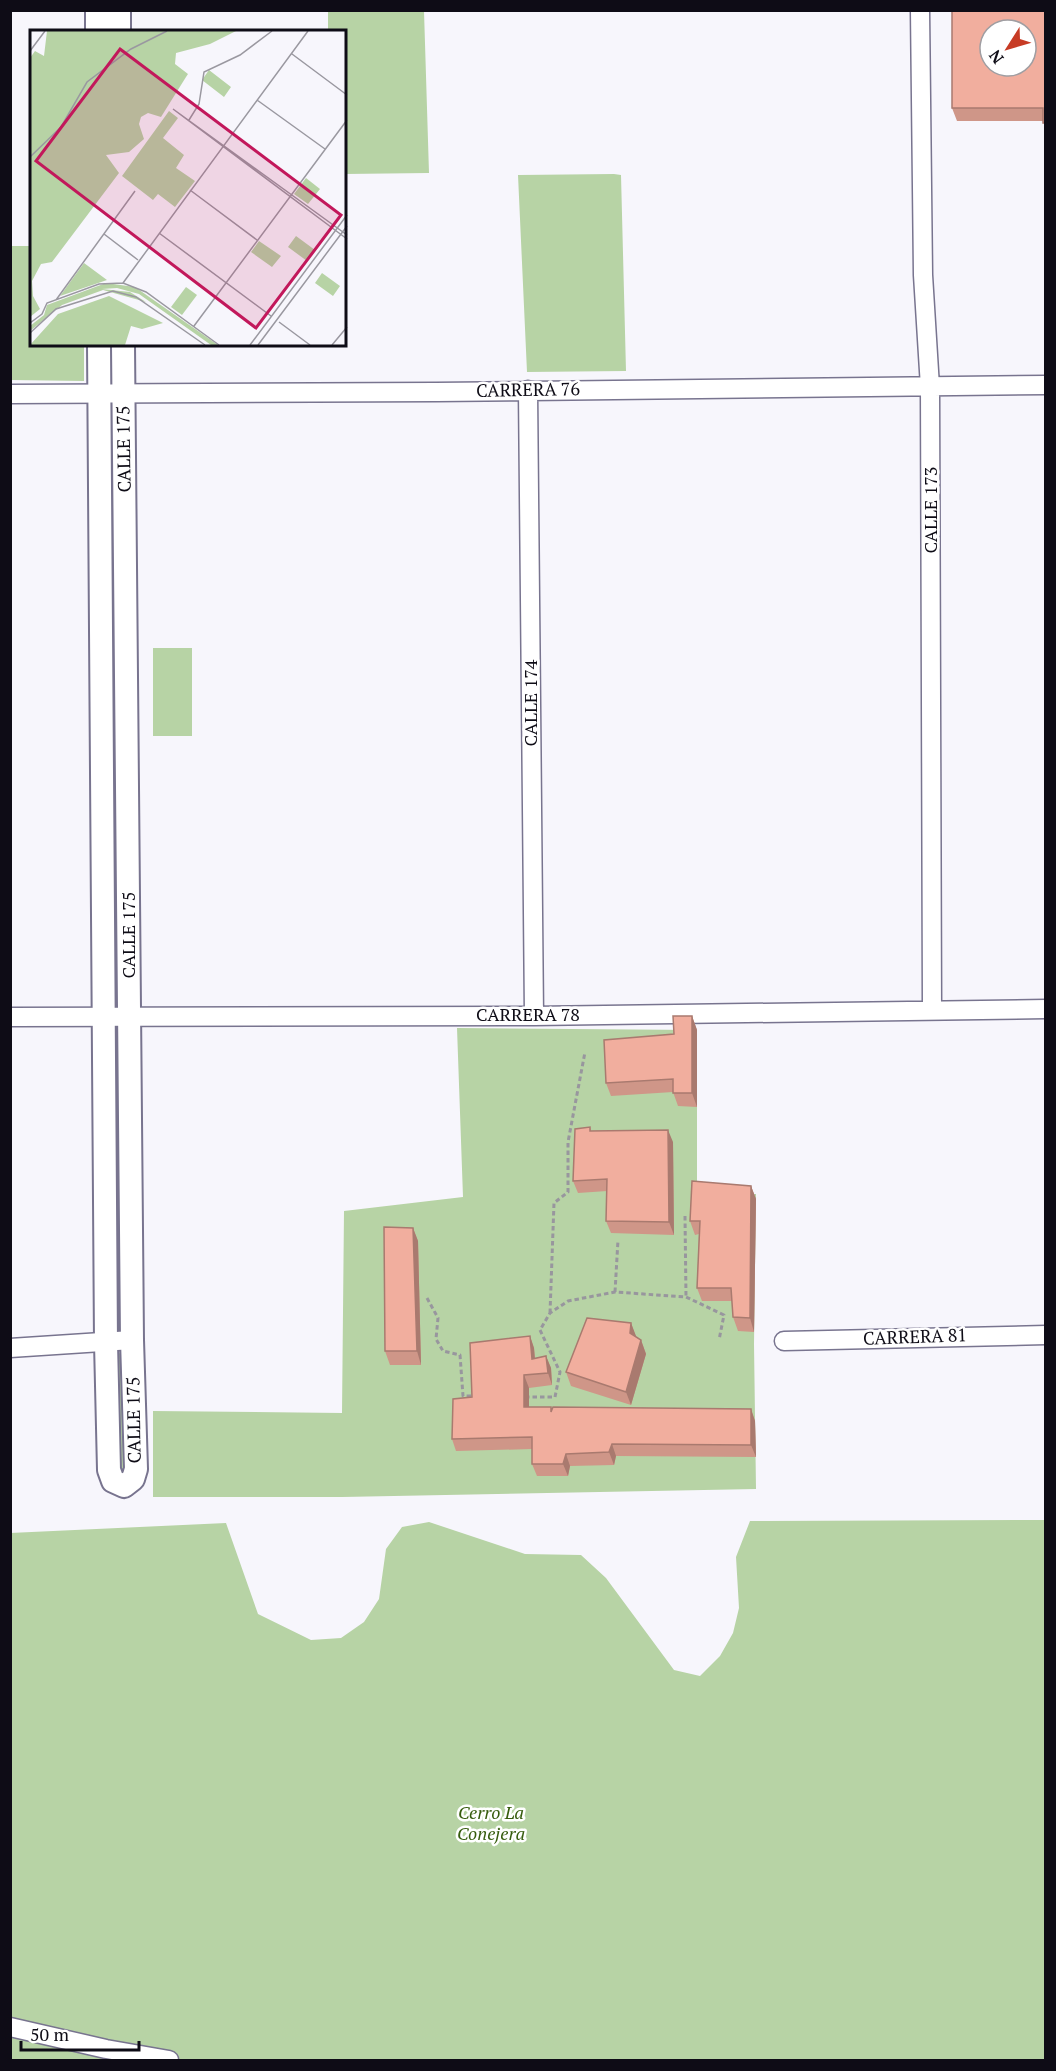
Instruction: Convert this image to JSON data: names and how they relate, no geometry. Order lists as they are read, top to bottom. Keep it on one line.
{"streets":{"street":["CARRERA 76","CALLE 175","CALLE 173","CALLE 174","CARRERA 78","CARRERA 81"]},"crossings":[["CARRERA 76","CALLE 175"],["CARRERA 76","CALLE 173"],["CARRERA 76","CALLE 174"],["CALLE 175","CARRERA 78"],["CALLE 173","CARRERA 78"],["CALLE 174","CARRERA 78"]],"parks":["Cerro La Conejera"],"scale_bar":"50 m","north":"bottom left"}
